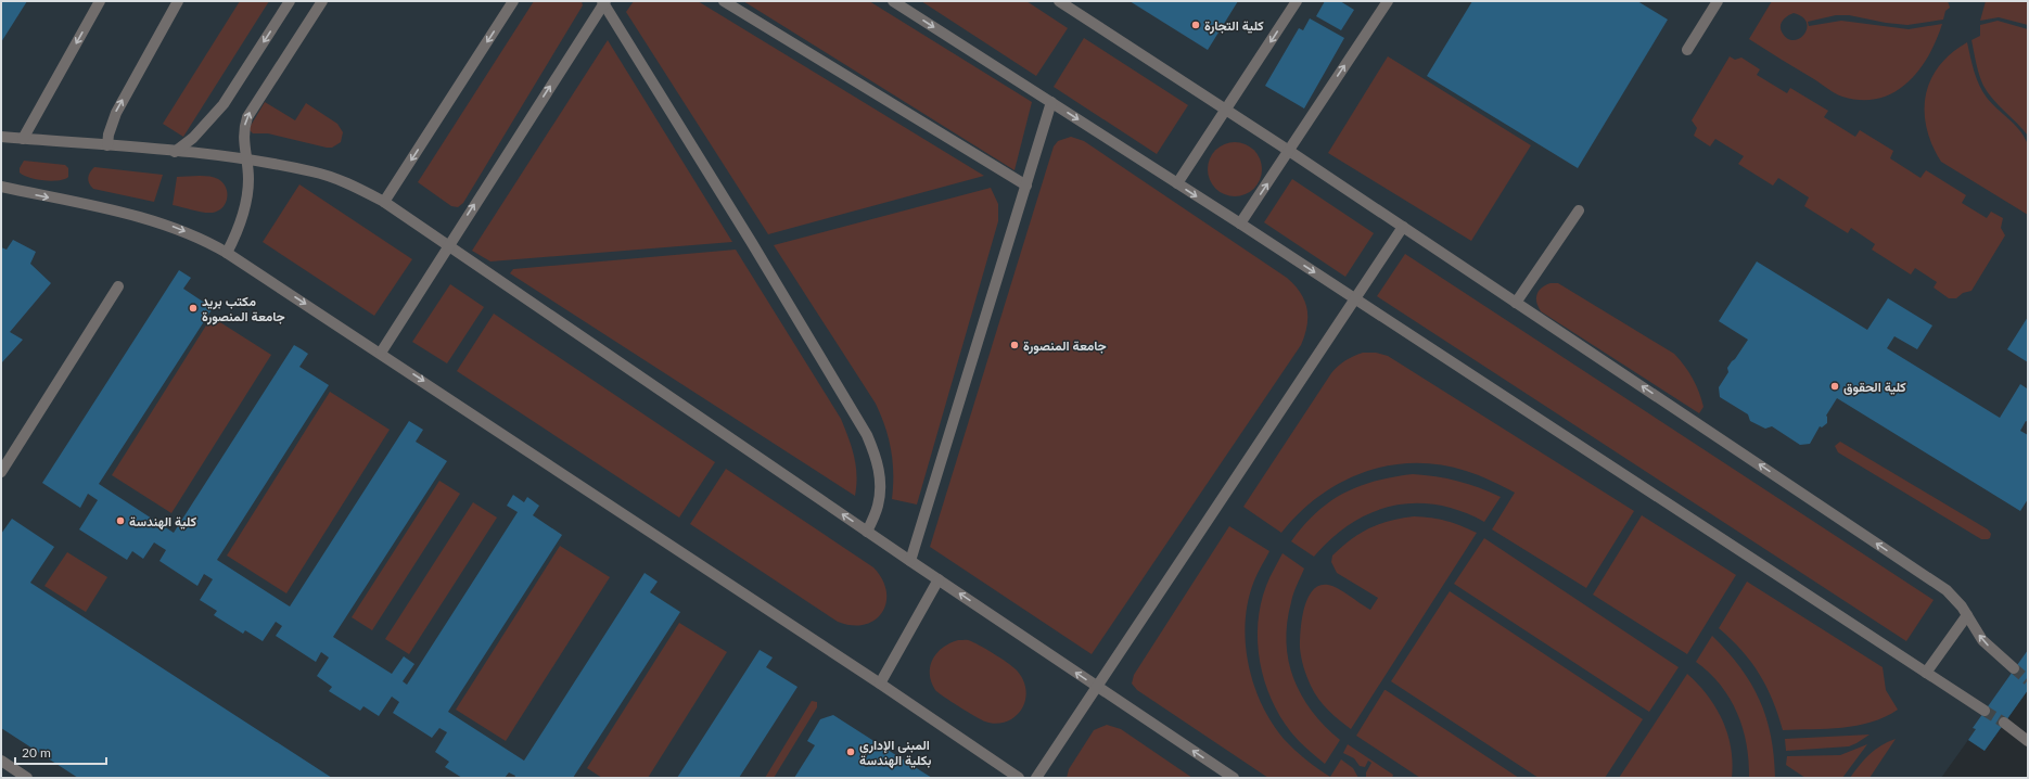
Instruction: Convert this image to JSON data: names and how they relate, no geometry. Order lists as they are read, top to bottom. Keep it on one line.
{"places":["كلية التجارة","مكتب بريد جامعة المنصورة","جامعة المنصورة","كلية الحقوق","كلية الهندسة","المبنى الإداري بكلية الهندسة"],"scale_bar":"20 m"}
